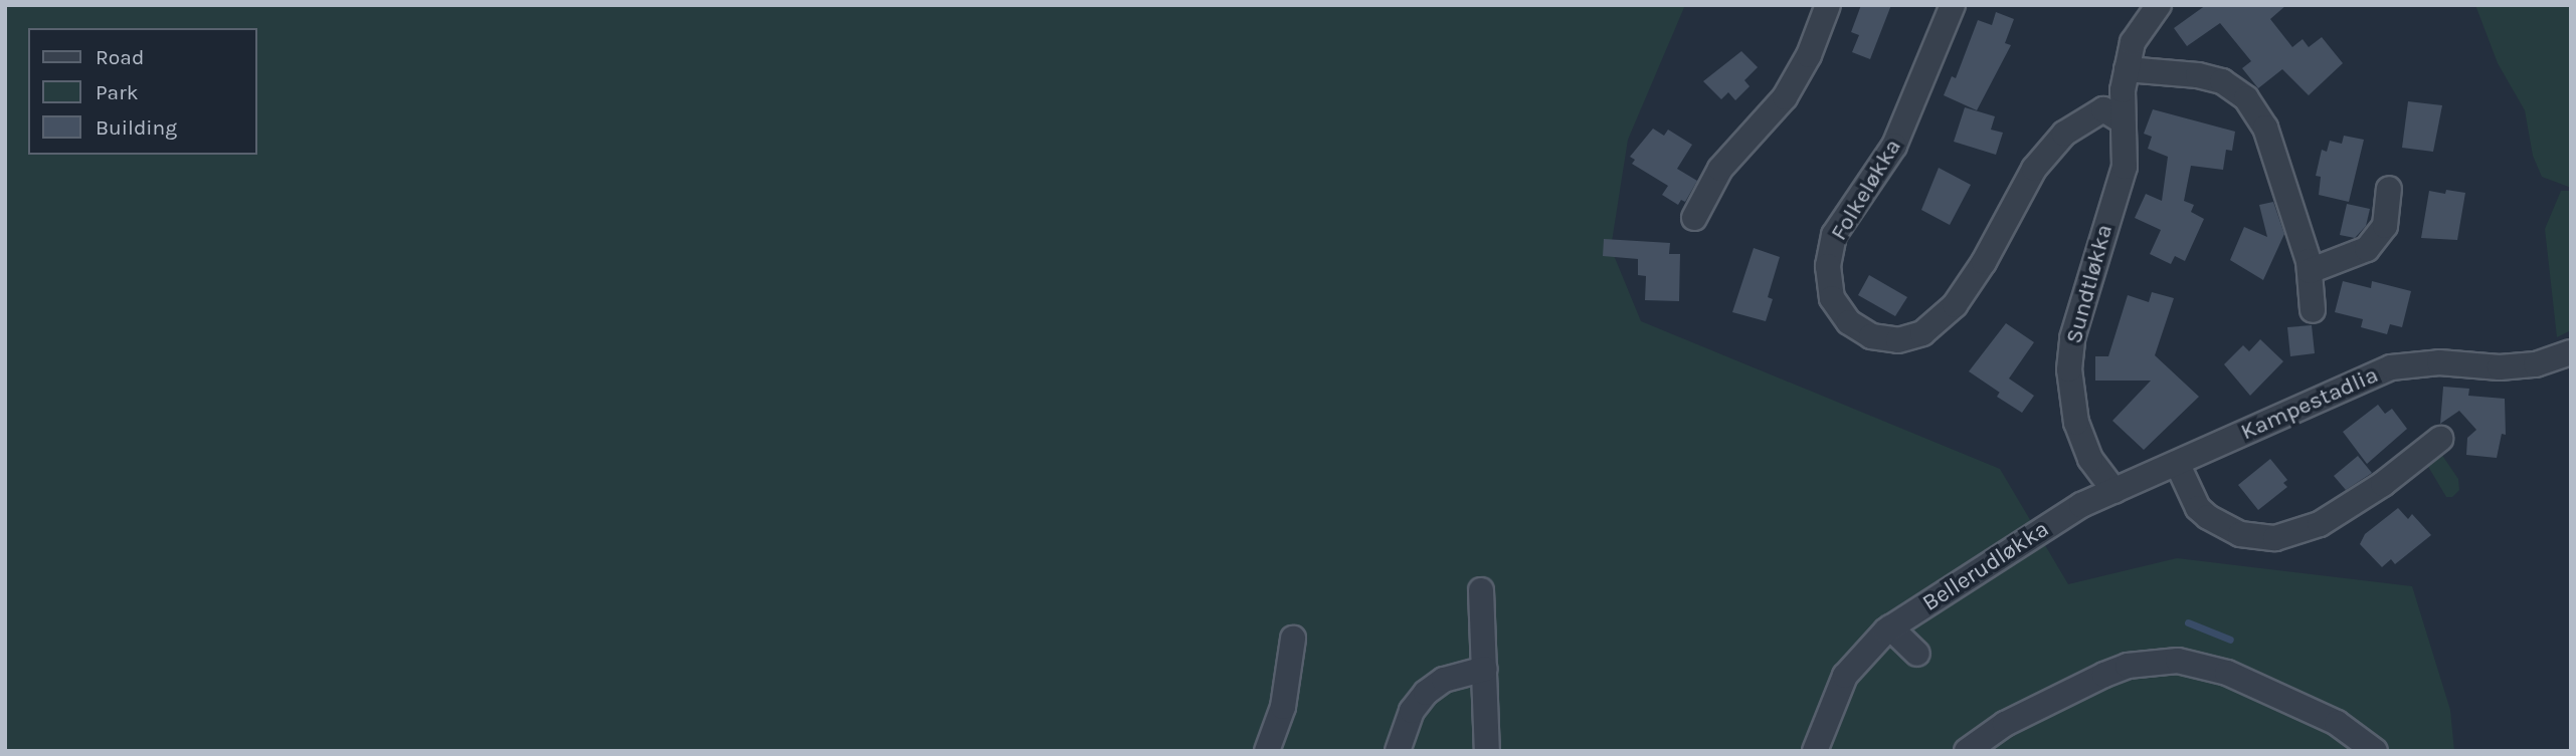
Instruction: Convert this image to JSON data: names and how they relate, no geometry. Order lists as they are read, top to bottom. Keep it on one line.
{"streets":{"street":["Folkeløkka","Sundtløkka","Kampestadlia","Bellerudløkka"]},"crossings":[["Folkeløkka","Sundtløkka"],["Sundtløkka","Kampestadlia"],["Kampestadlia","Bellerudløkka"]],"legend":["Road","Park","Building"]}
